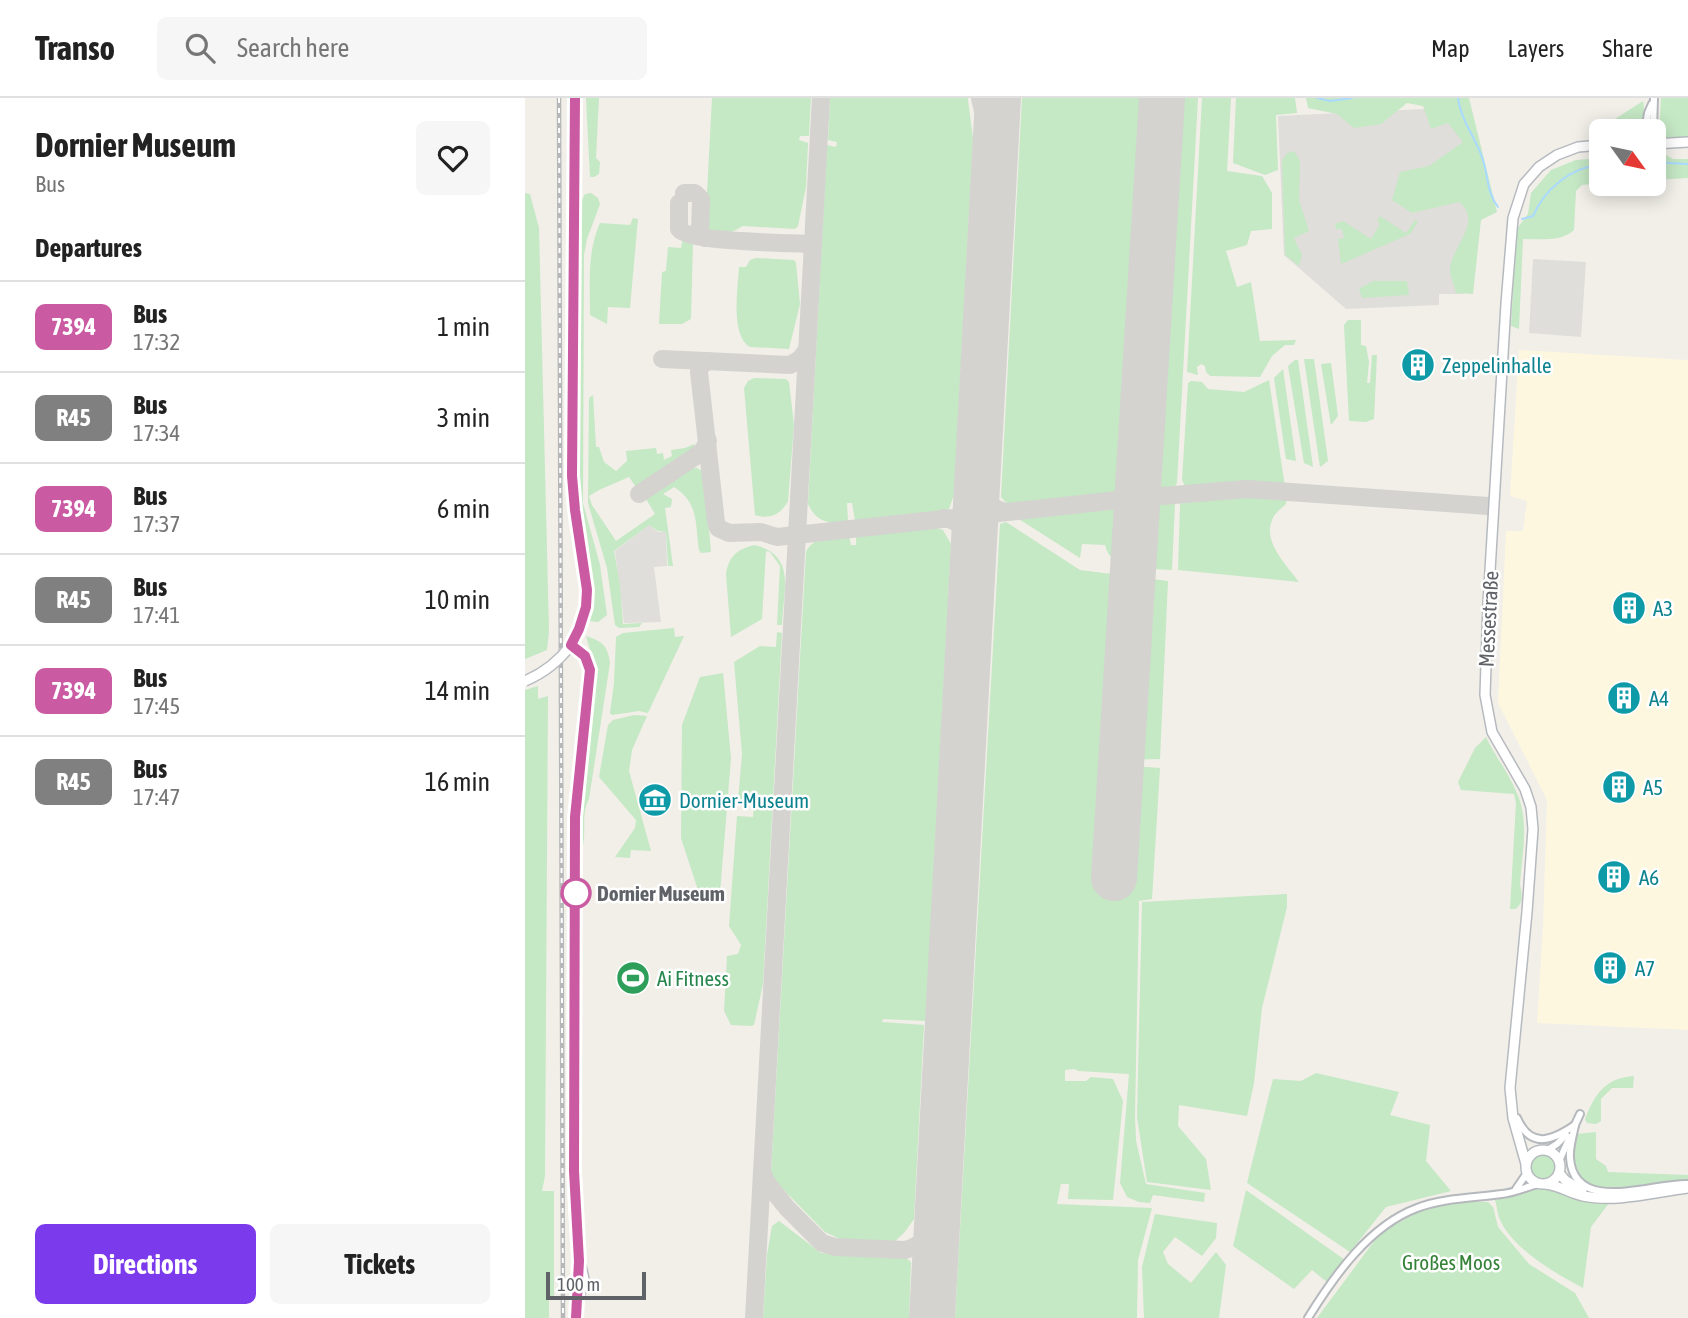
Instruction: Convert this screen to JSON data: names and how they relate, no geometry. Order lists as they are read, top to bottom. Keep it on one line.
{"streets":{"street":["Messestraße"]},"parks":["Großes Moos"],"places":{"building":["Zeppelinhalle","A3","A4","A5","A6","A7"],"museum":["Dornier-Museum"],"other":["Dornier Museum"],"sports":["Ai Fitness"]},"lines":["bus line 7394"],"scale_bar":"100 m","north":"bottom right","page":{"header":"Transo","search":"Search here","nav":["Map","Layers","Share"],"heading":[["Dornier Museum","Bus"],"Departures"],"list":[{"mark":"7394","name":"Bus","note":"17:32","value":"1 min"},{"mark":"R45","name":"Bus","note":"17:34","value":"3 min"},{"mark":"7394","name":"Bus","note":"17:37","value":"6 min"},{"mark":"R45","name":"Bus","note":"17:41","value":"10 min"},{"mark":"7394","name":"Bus","note":"17:45","value":"14 min"},{"mark":"R45","name":"Bus","note":"17:47","value":"16 min"}],"buttons":["Directions","Tickets"],"scale":"100 m"}}
